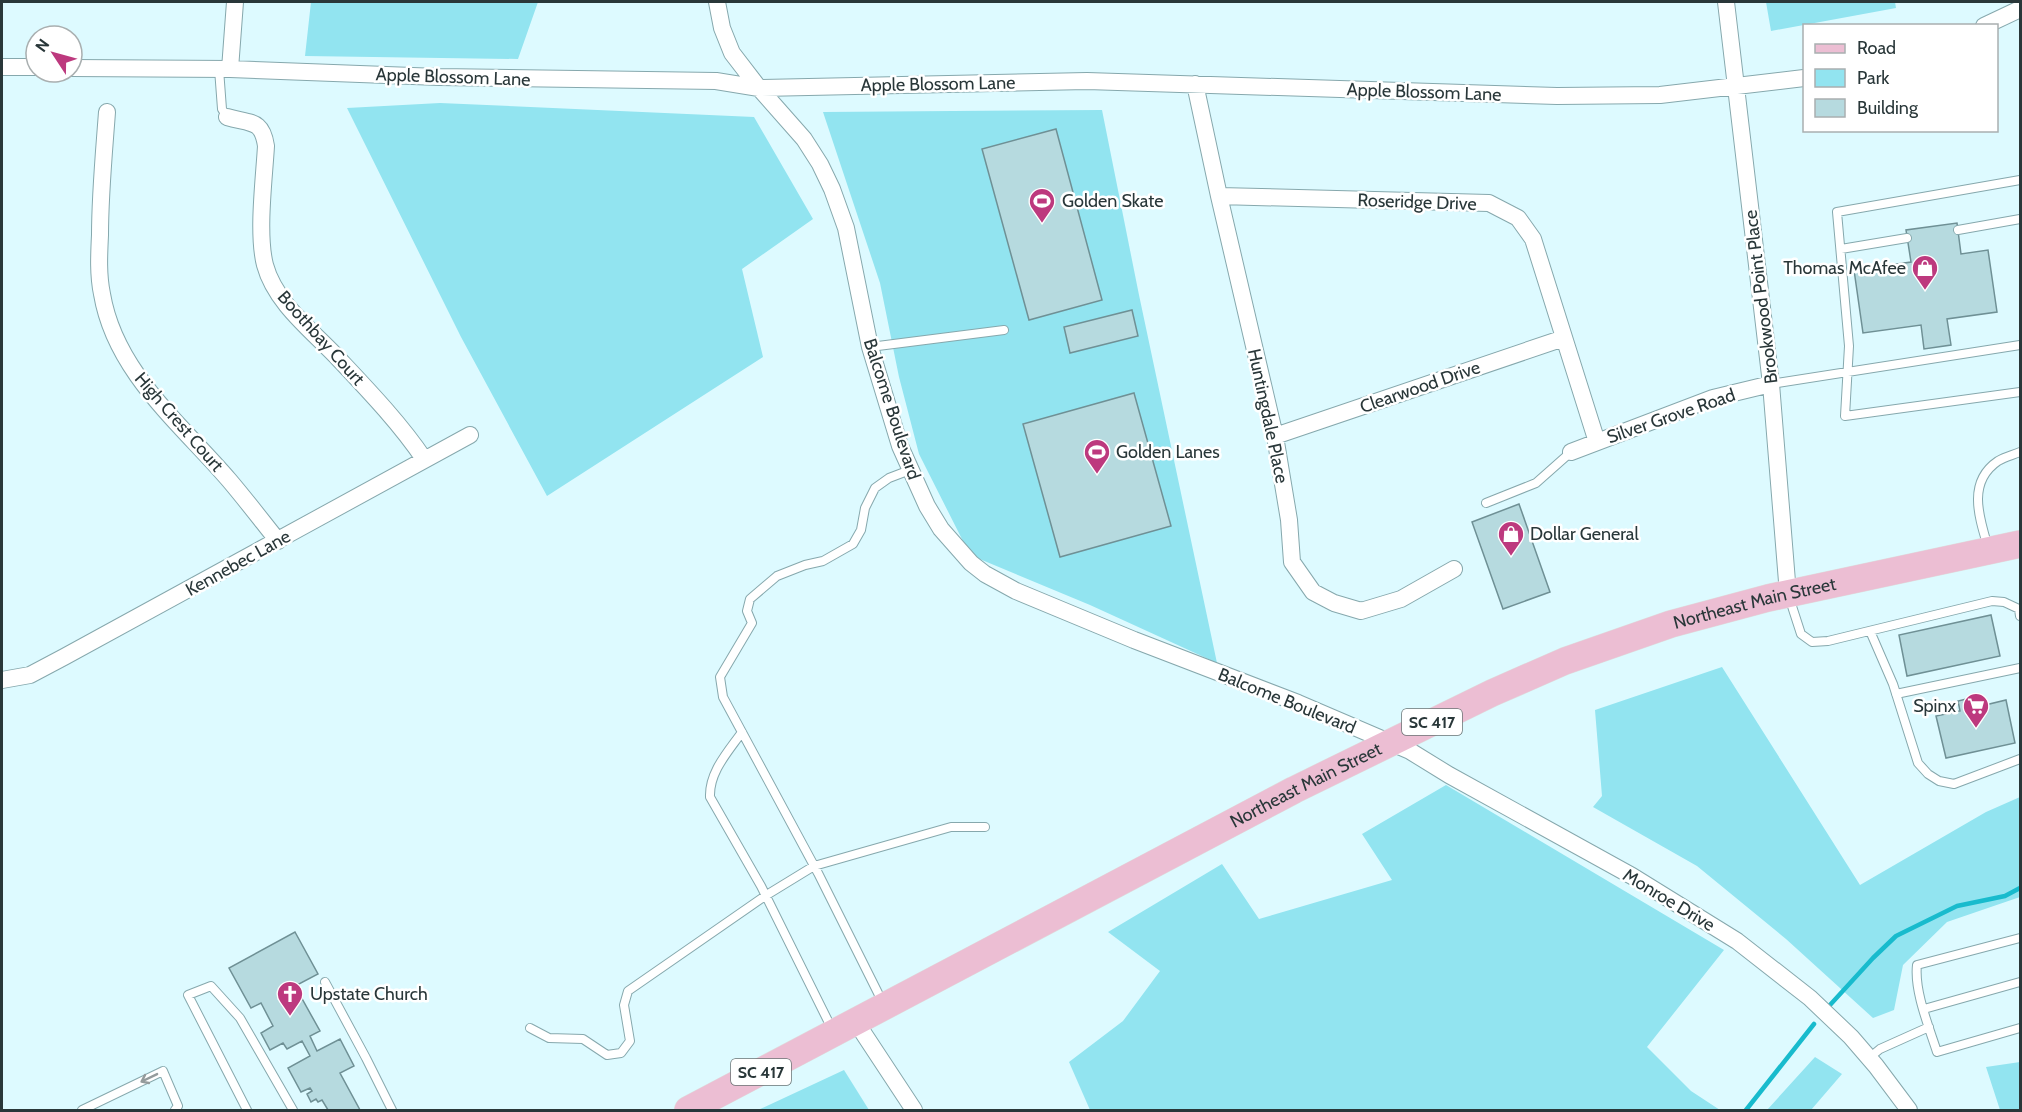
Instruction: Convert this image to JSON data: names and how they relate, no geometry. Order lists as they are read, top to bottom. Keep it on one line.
{"streets":{"main road":["Northeast Main Street","SC 417"],"street":["Apple Blossom Lane","Roseridge Drive","Brookwood Point Place","Boothbay Court","Clearwood Drive","Balcome Boulevard","Huntingdale Place","Silver Grove Road","High Crest Court","Kennebec Lane","Monroe Drive"]},"crossings":[["Apple Blossom Lane","Brookwood Point Place"],["Apple Blossom Lane","Balcome Boulevard"],["Apple Blossom Lane","Huntingdale Place"],["Roseridge Drive","Clearwood Drive"],["Roseridge Drive","Huntingdale Place"],["Roseridge Drive","Silver Grove Road"],["Brookwood Point Place","Silver Grove Road"],["Brookwood Point Place","Northeast Main Street"],["Boothbay Court","Kennebec Lane"],["Clearwood Drive","Huntingdale Place"],["Balcome Boulevard","Northeast Main Street"],["Balcome Boulevard","Monroe Drive"],["High Crest Court","Kennebec Lane"],["Northeast Main Street","SC 417"],["Northeast Main Street","Monroe Drive"]],"places":{"sports":["Golden Skate","Golden Lanes"],"shop":["Thomas McAfee","Dollar General"],"supermarket":["Spinx"],"church":["Upstate Church"]},"legend":["Road","Park","Building"],"north":"top left"}
